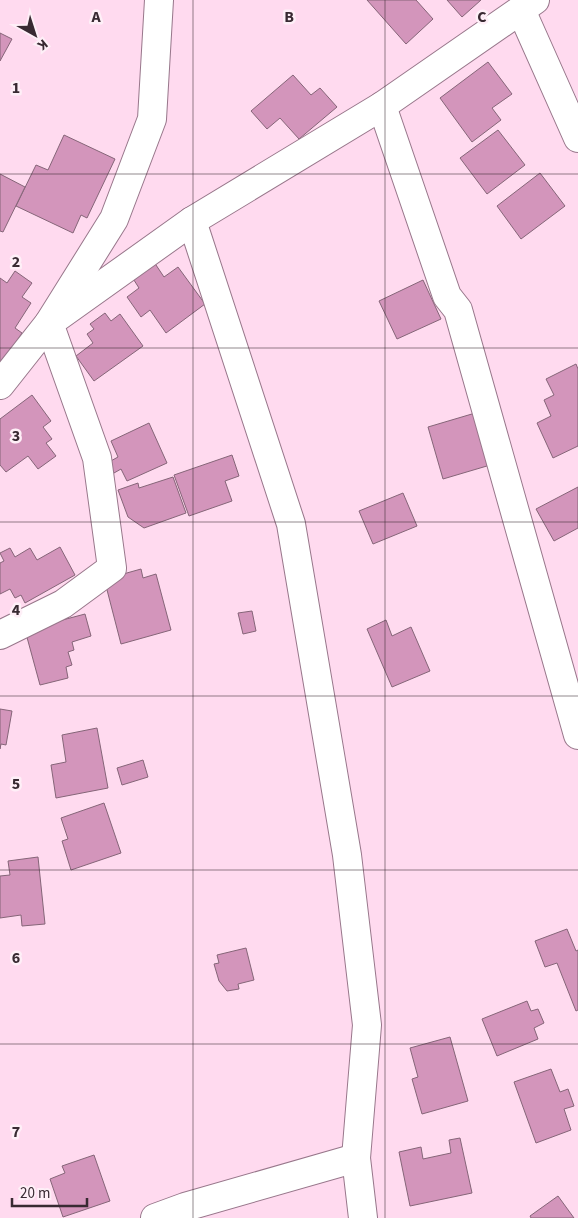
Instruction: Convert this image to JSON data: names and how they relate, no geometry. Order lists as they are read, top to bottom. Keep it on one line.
{"scale_bar":"20 m","north":"bottom right","grid":{"columns":["A","B","C"],"rows":["1","2","3","4","5","6","7"]}}
